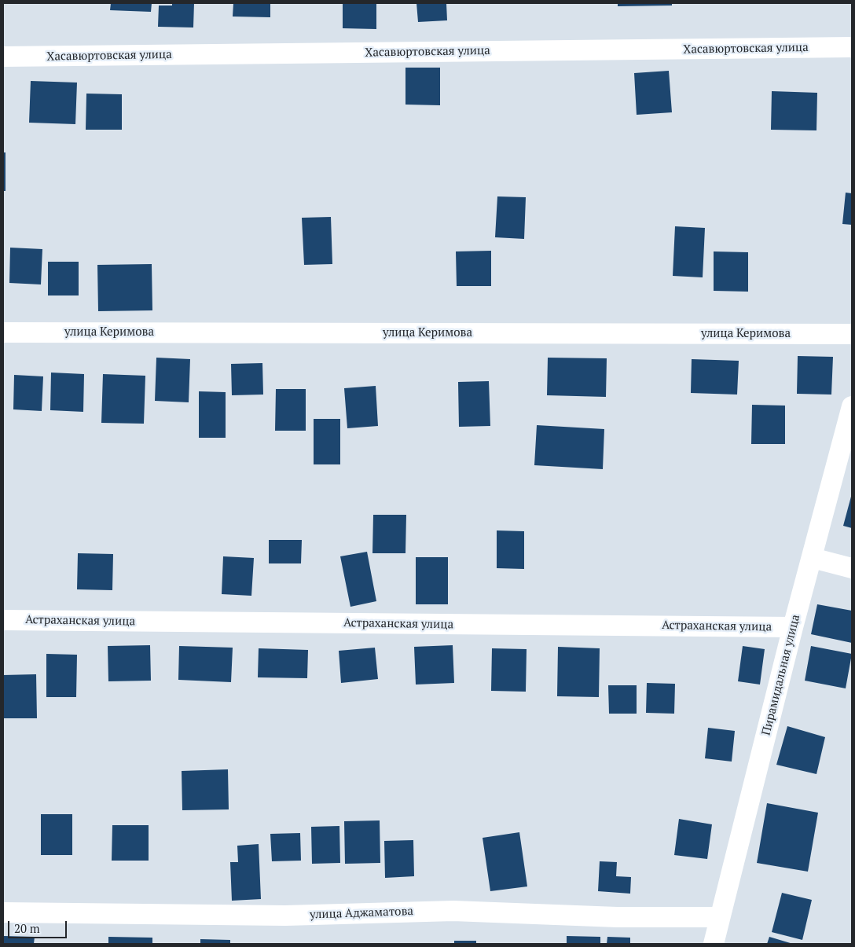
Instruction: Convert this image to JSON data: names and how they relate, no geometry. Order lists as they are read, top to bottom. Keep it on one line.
{"streets":{"street":["Хасавюртовская улица","улица Керимова","Астраханская улица","Пирамидальная улица","улица Аджаматова"]},"crossings":[["Астраханская улица","Пирамидальная улица"],["Пирамидальная улица","улица Аджаматова"]],"scale_bar":"20 m"}
